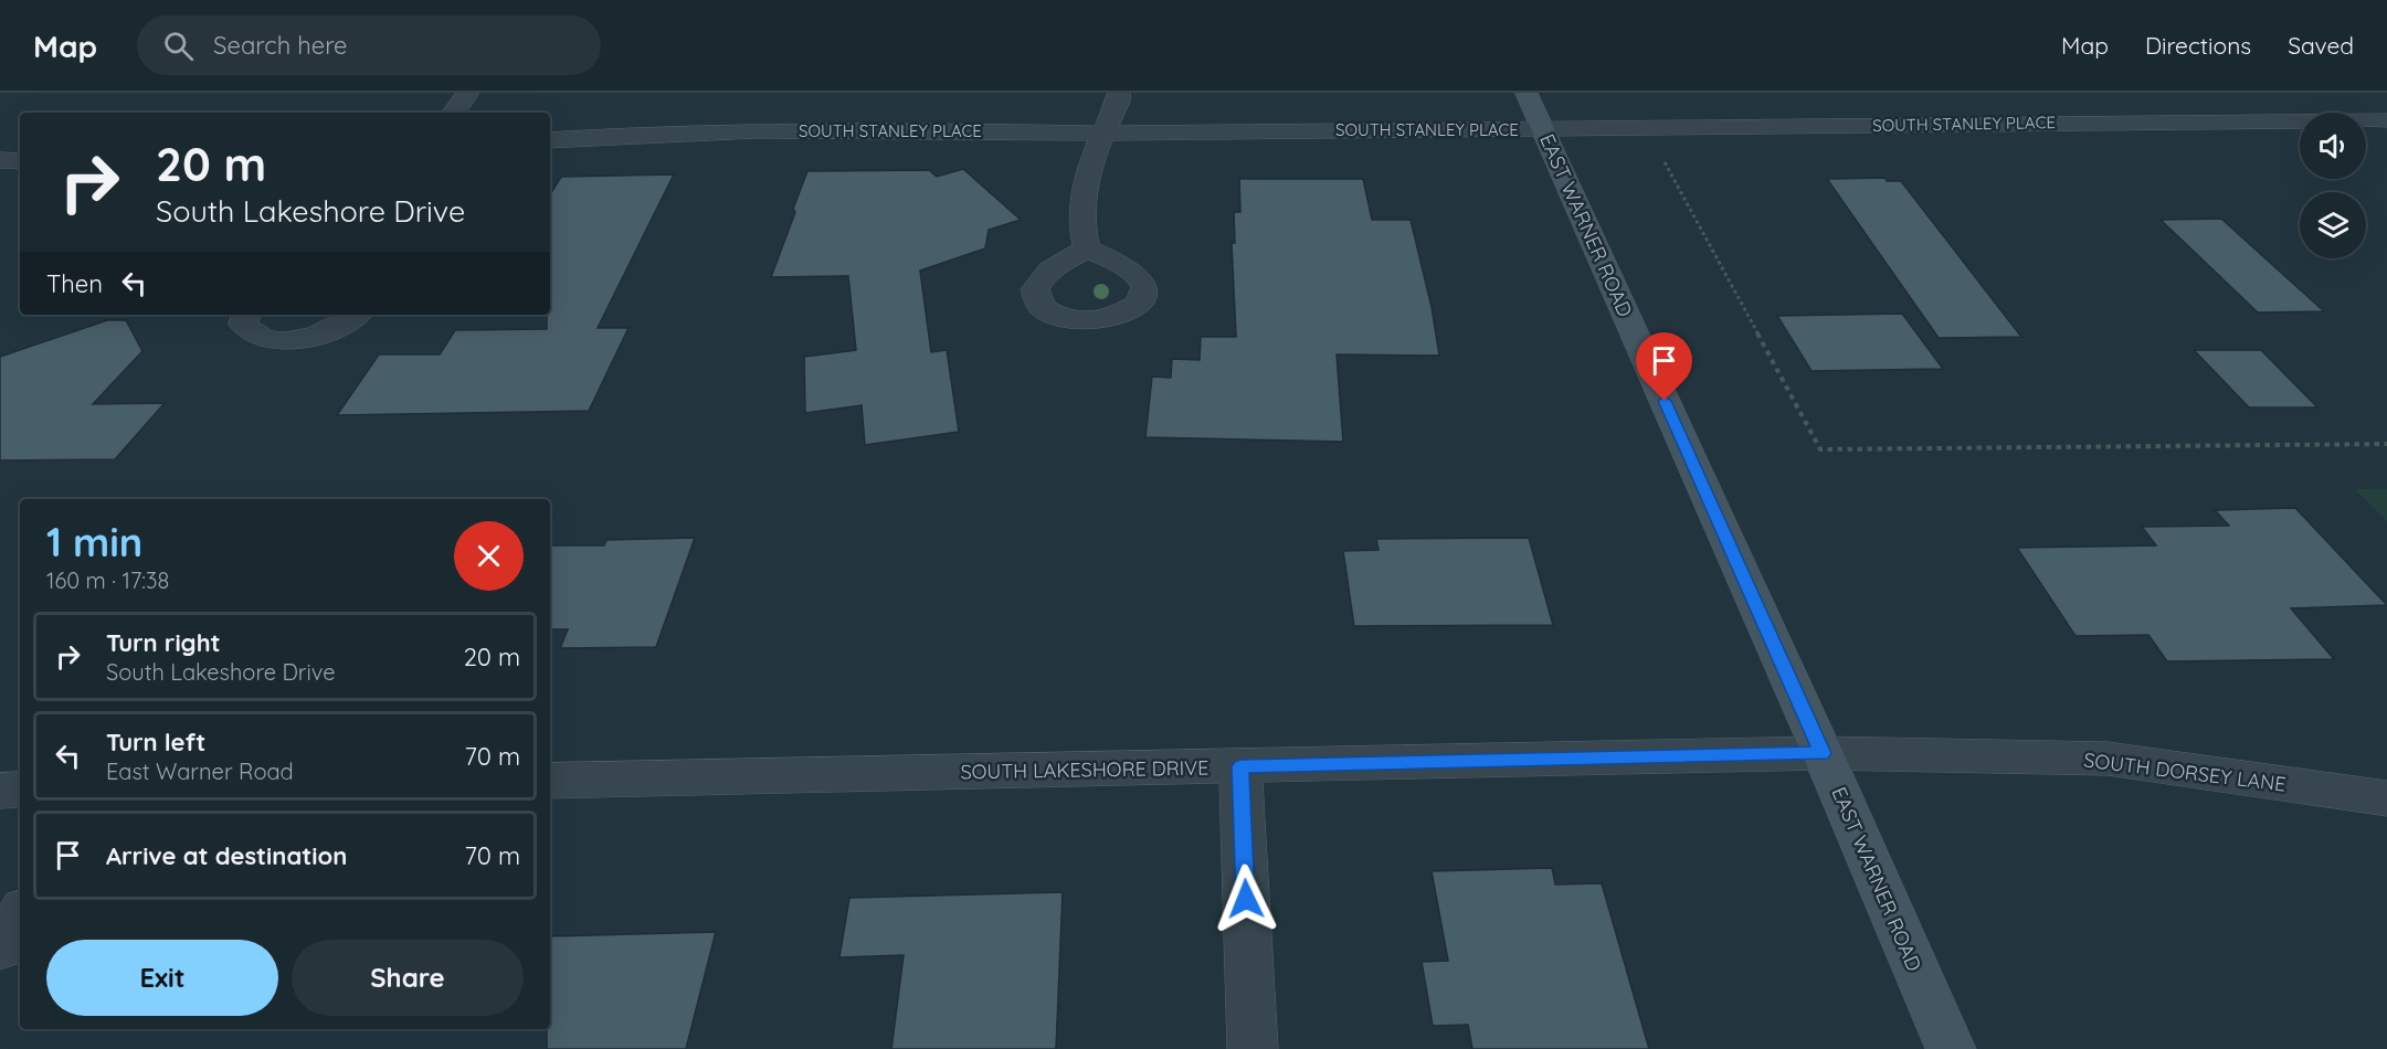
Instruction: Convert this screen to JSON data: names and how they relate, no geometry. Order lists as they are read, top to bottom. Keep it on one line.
{"streets":{"main road":["EAST WARNER ROAD"],"street":["SOUTH STANLEY PLACE","SOUTH LAKESHORE DRIVE","SOUTH DORSEY LANE"]},"crossings":[["SOUTH STANLEY PLACE","EAST WARNER ROAD"],["EAST WARNER ROAD","SOUTH LAKESHORE DRIVE"],["EAST WARNER ROAD","SOUTH DORSEY LANE"],["SOUTH LAKESHORE DRIVE","SOUTH DORSEY LANE"]],"page":{"header":"Map","search":"Search here","nav":["Map","Directions","Saved"],"turn":["20 m","South Lakeshore Drive"],"then":"Then","heading":["1 min","160 m · 17:38"],"list":[{"name":"Turn right","note":"South Lakeshore Drive","value":"20 m"},{"name":"Turn left","note":"East Warner Road","value":"70 m"},{"name":"Arrive at destination","value":"70 m"}],"buttons":["Exit","Share"]}}
